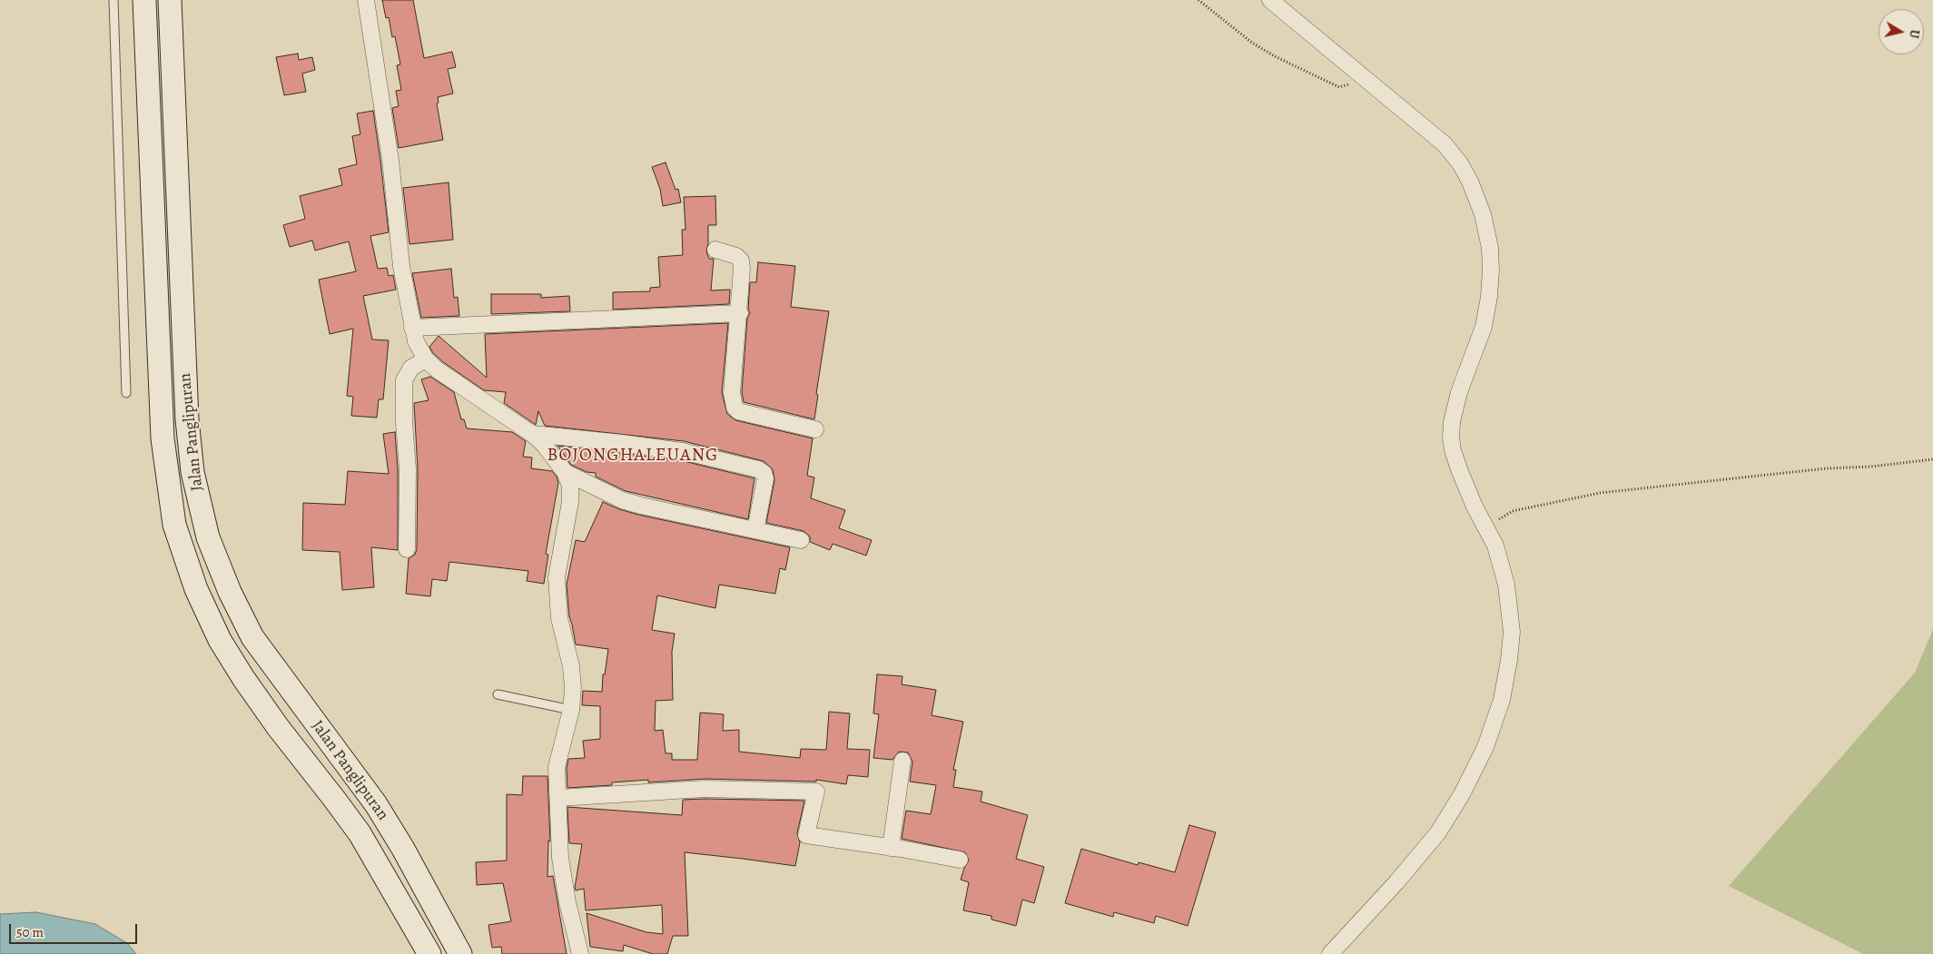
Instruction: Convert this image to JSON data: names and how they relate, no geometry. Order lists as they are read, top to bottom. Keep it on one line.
{"streets":{"main road":["Jalan Panglipuran"]},"districts":["BOJONGHALEUANG"],"scale_bar":"50 m","north":"right"}
